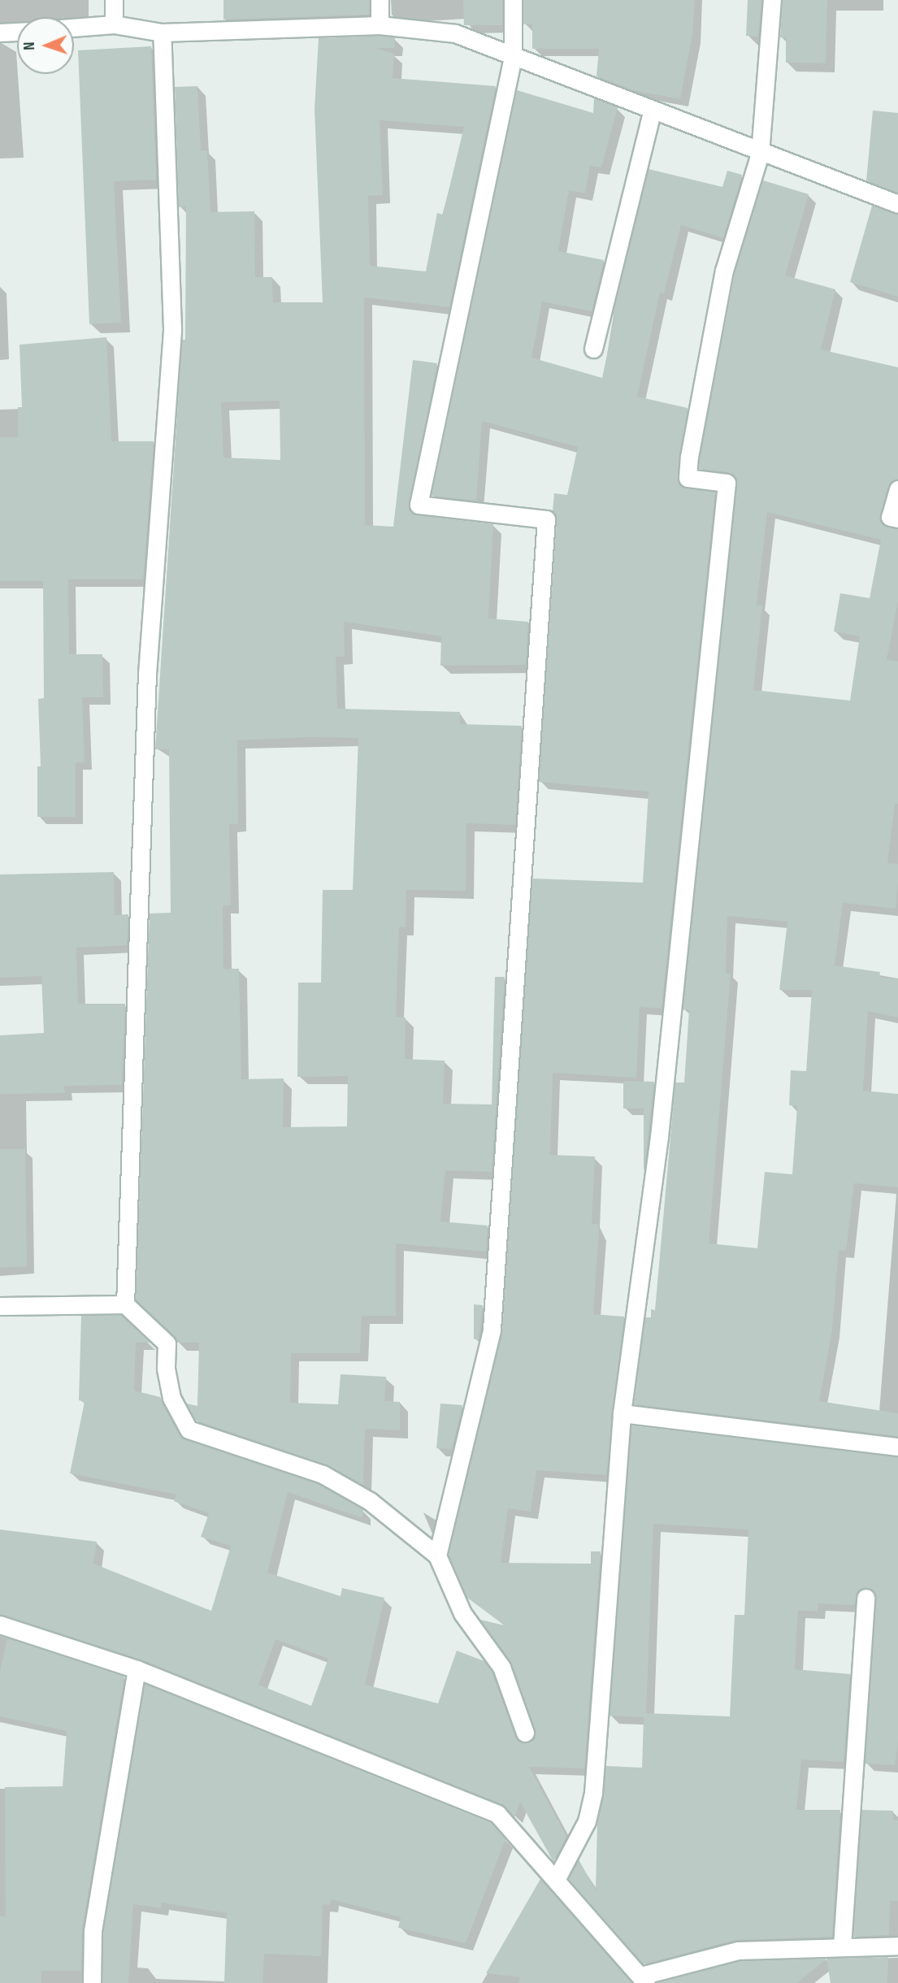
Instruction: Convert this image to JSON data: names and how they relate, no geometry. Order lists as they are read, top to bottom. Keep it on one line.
{"north":"left"}
